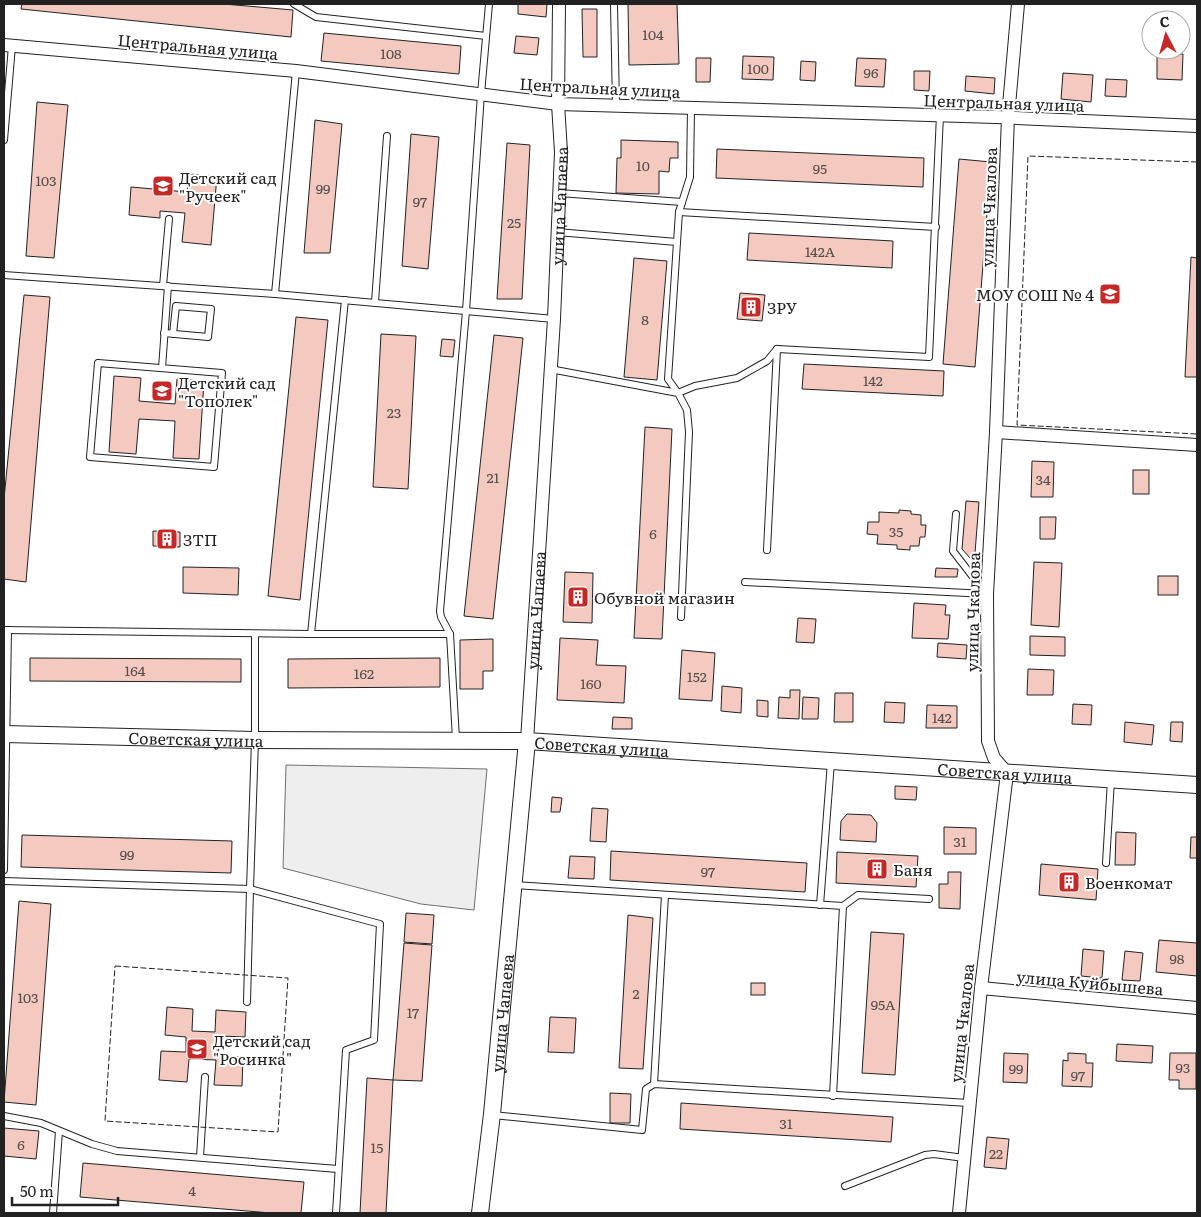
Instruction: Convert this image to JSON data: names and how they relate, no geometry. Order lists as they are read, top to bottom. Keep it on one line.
{"streets":{"street":["Центральная улица","улица Чапаева","улица Чкалова","Советская улица","улица Куйбышева"]},"crossings":[["Центральная улица","улица Чапаева"],["Центральная улица","улица Чкалова"],["улица Чапаева","Советская улица"],["улица Чкалова","Советская улица"],["улица Чкалова","улица Куйбышева"]],"places":{"school or university":["Детский сад \"Ручеек\"","МОУ СОШ № 4","Детский сад \"Тополек\"","Детский сад \"Росинка\""],"building":["ЗРУ","ЗТП","Обувной магазин","Баня","Военкомат"]},"house_numbers":["104","108","100","96","10","95","103","99","97","25","142А","8","142","23","21","34","35","6","164","162","152","160","142","31","99","97","98","2","103","95А","17","93","99","97","31","6","15","22","4"],"scale_bar":"50 m","north":"top"}
